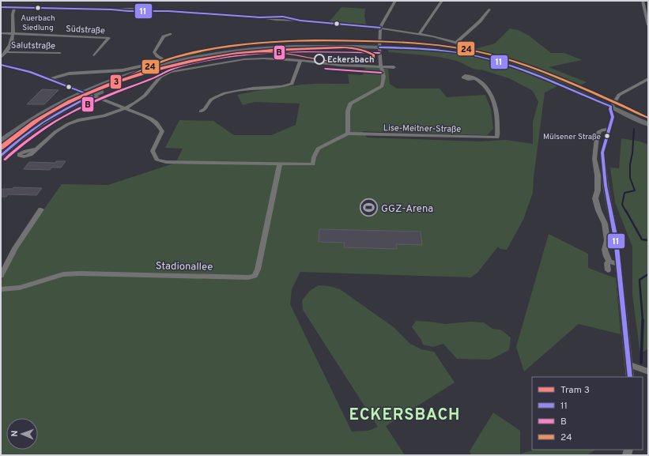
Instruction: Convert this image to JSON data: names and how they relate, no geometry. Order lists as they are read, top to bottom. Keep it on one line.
{"streets":{"street":["Südstraße","Salutstraße","Lise-Meitner-Straße","Stadionallee"]},"crossings":[["Südstraße","Salutstraße"]],"districts":["ECKERSBACH"],"places":{"other":["Auerbach Siedlung","Eckersbach","Mülsener Straße"],"sports":["GGZ-Arena"]},"lines":["transit line 11","transit line 24","tram line 3","transit line B"],"legend":["Tram 3","11","B","24"],"north":"left"}
